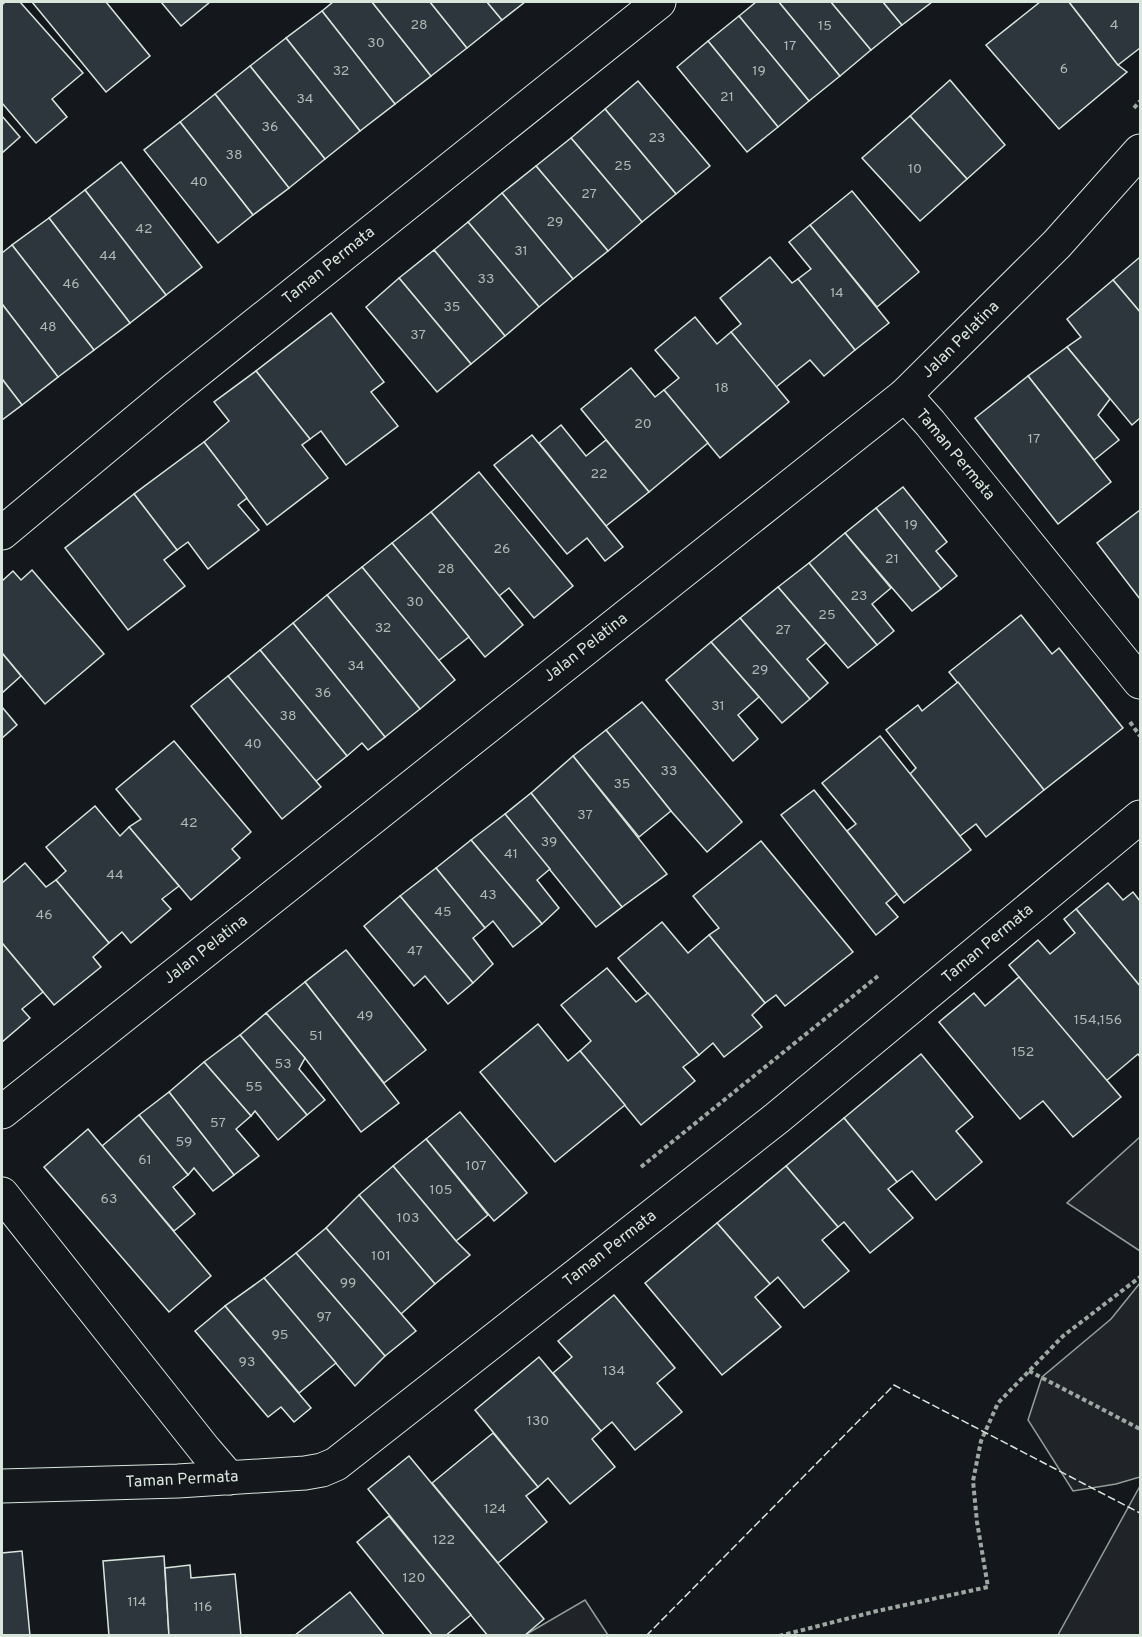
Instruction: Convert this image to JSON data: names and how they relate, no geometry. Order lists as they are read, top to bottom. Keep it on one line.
{"streets":{"street":["Taman Permata","Jalan Pelatina"]},"crossings":[["Taman Permata","Jalan Pelatina"]],"house_numbers":["28","4","15","30","17","6","32","19","21","34","36","23","38","25","10","40","27","29","42","31","44","33","46","14","35","48","37","18","20","17","22","19","26","21","28","23","30","25","32","27","34","29","36","31","38","40","33","35","37","42","39","41","44","43","45","46","47","49","154,156","51","152","53","55","57","59","61","107","105","63","103","101","99","97","95","93","134","130","124","122","120","114","116"]}
